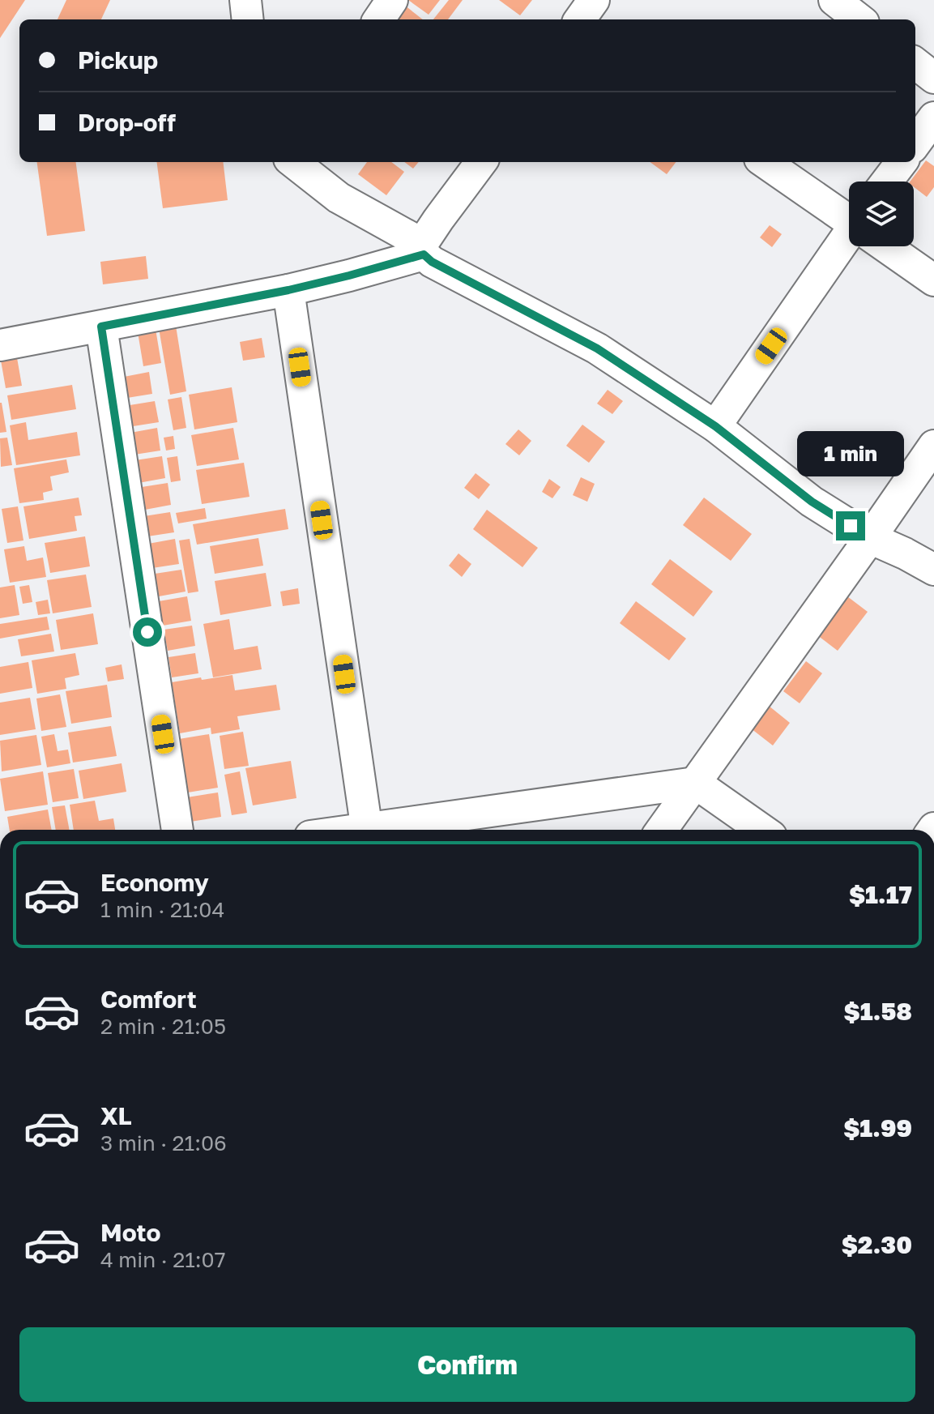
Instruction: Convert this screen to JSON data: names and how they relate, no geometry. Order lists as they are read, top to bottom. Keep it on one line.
{"page":{"banner":["Pickup","Drop-off"],"bubble":"1 min","list":[{"name":"Economy","note":"1 min · 21:04","value":"$1.17"},{"name":"Comfort","note":"2 min · 21:05","value":"$1.58"},{"name":"XL","note":"3 min · 21:06","value":"$1.99"},{"name":"Moto","note":"4 min · 21:07","value":"$2.30"}],"buttons":"Confirm"}}
